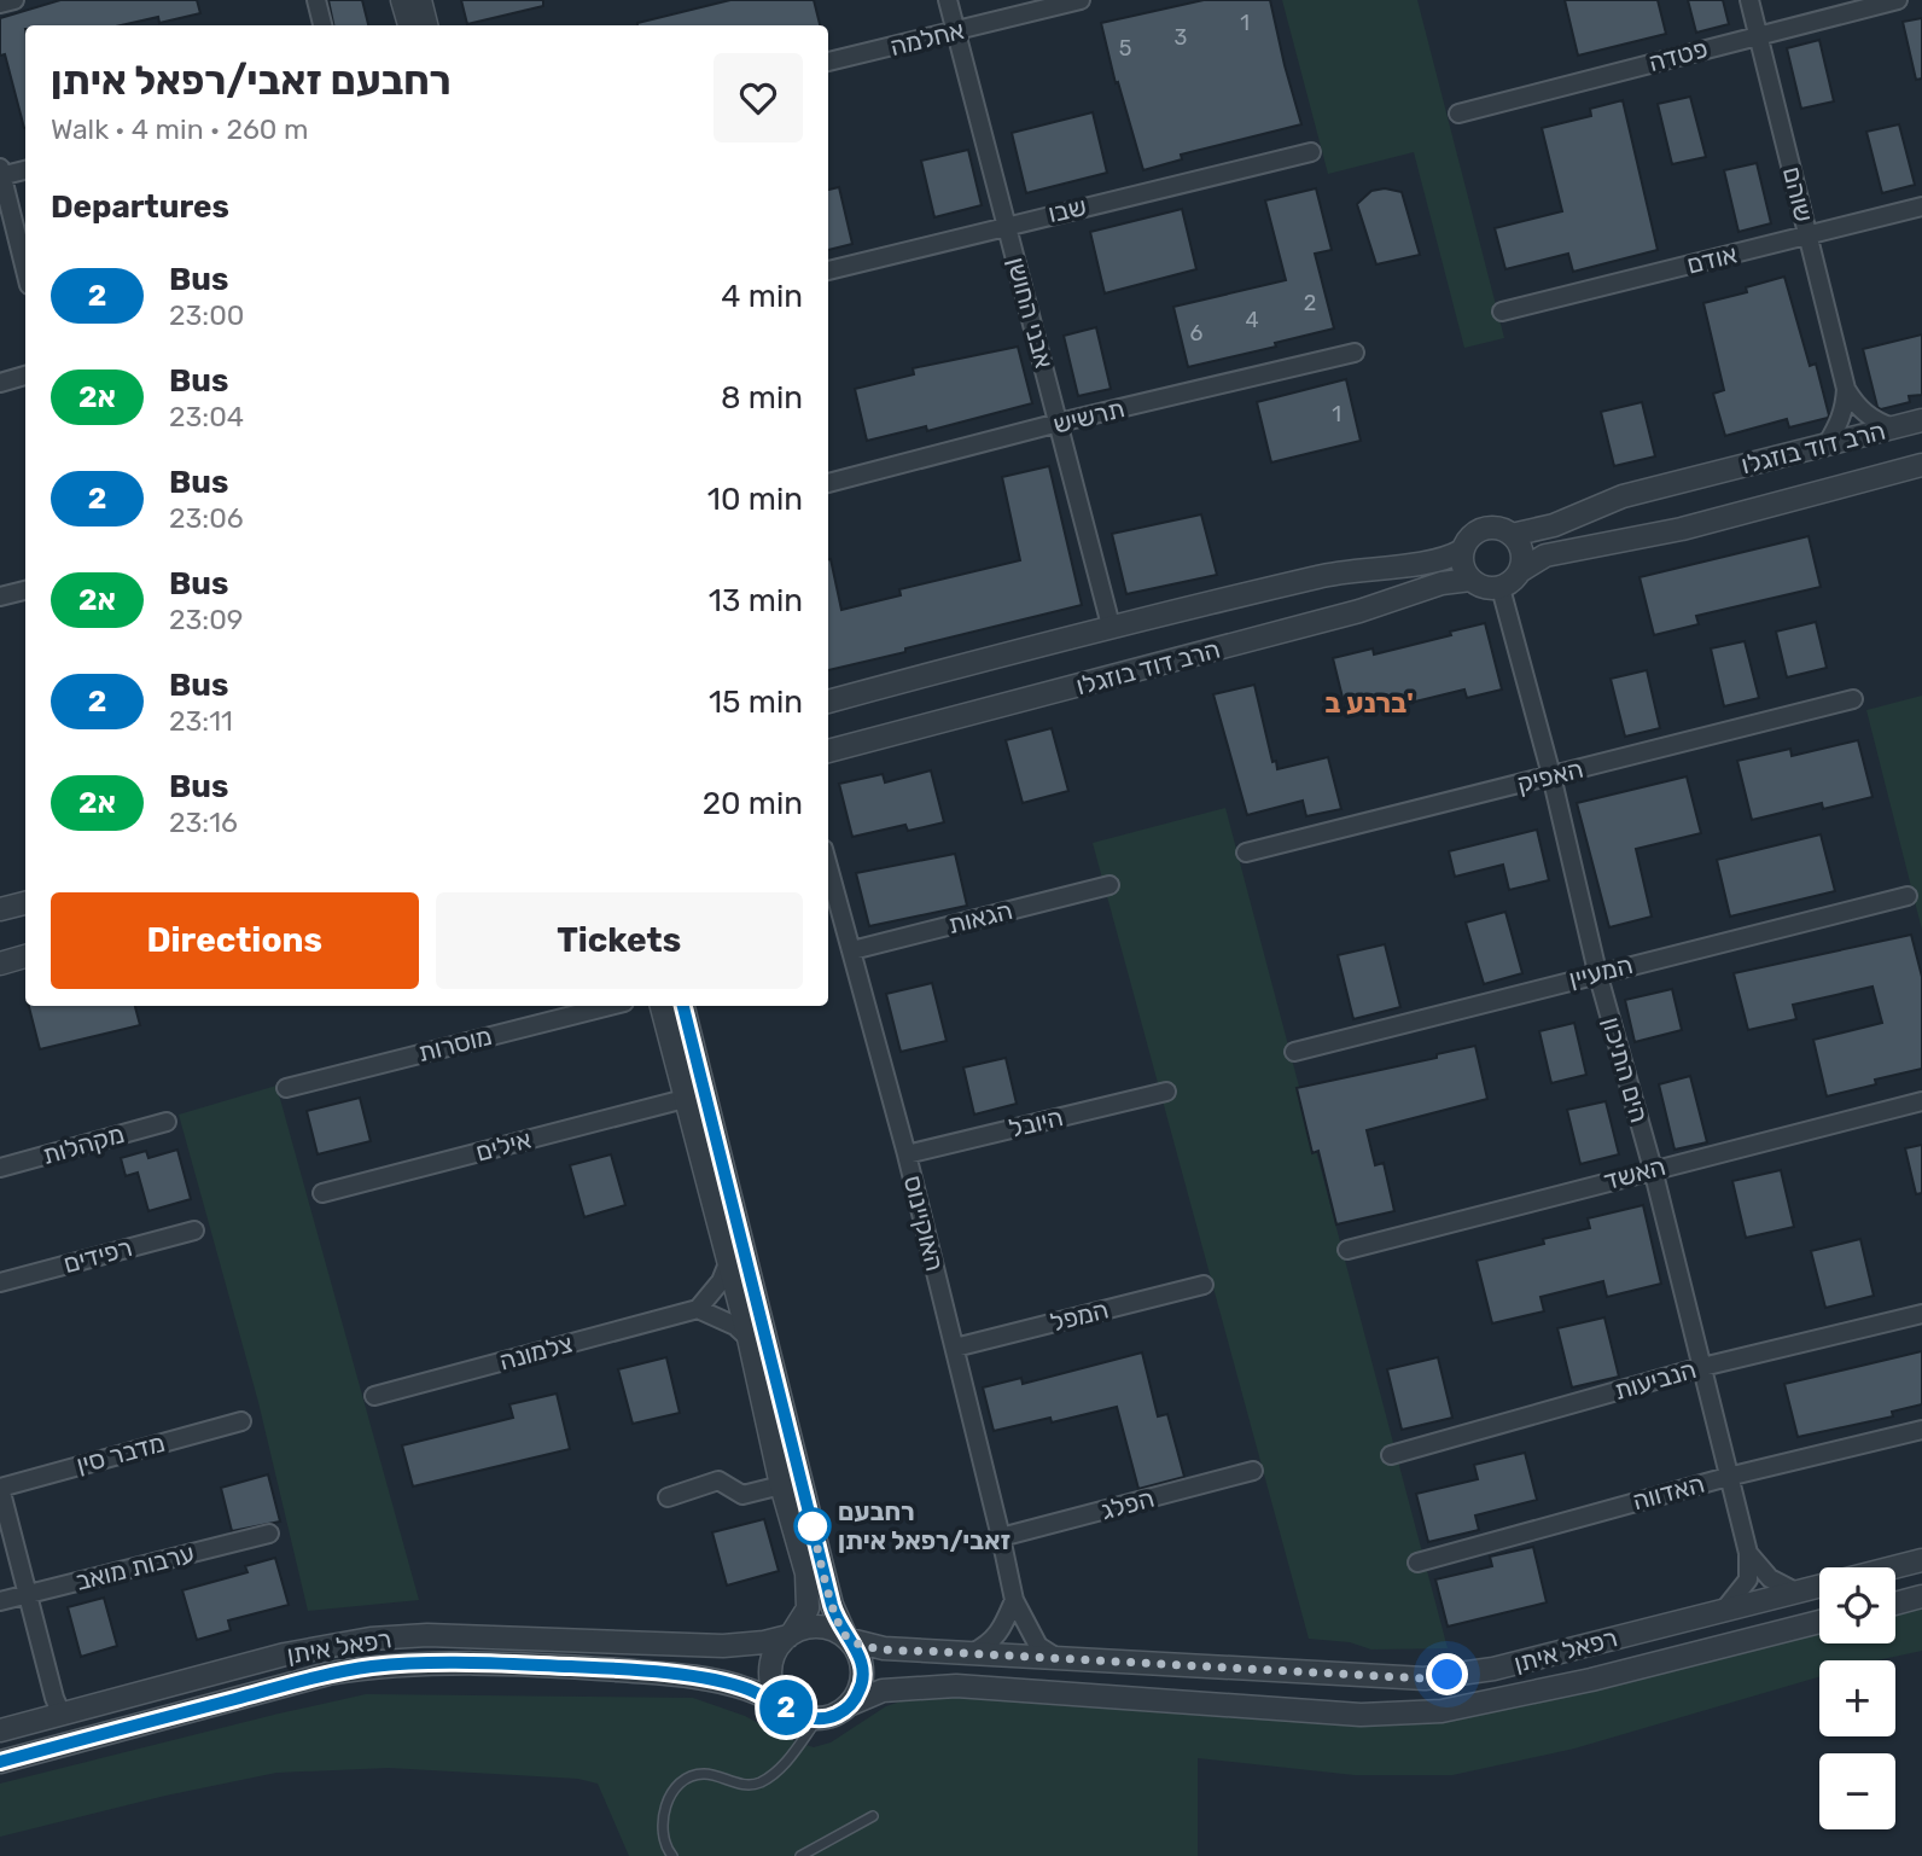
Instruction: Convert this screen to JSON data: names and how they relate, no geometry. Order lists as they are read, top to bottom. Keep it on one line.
{"streets":{"street":["אחלמה","פטדה","שוהם","שבו","אודם","אבני החושן","תרשיש","הרב דוד בוזגלו","האפיק","הגאות","המעיין","מוסרות","הים התיכון","היובל","מקהלות","אילים","האשד","האוקיינוס","רפידים","המפל","צלמונה","הנביעות","מדבר סין","האדווה","הפלג","ערבות מואב","רפאל איתן"]},"crossings":[["אחלמה","אבני החושן"],["פטדה","שוהם"],["שוהם","אודם"],["שוהם","הרב דוד בוזגלו"],["שבו","אבני החושן"],["אבני החושן","תרשיש"],["אבני החושן","הרב דוד בוזגלו"],["הרב דוד בוזגלו","הים התיכון"],["האפיק","הים התיכון"],["הגאות","האוקיינוס"],["המעיין","הים התיכון"],["הים התיכון","האשד"],["הים התיכון","הנביעות"],["הים התיכון","האדווה"],["הים התיכון","רפאל איתן"],["היובל","האוקיינוס"],["האוקיינוס","המפל"],["האוקיינוס","הפלג"],["האוקיינוס","רפאל איתן"]],"districts":["ברנע ב'"],"places":["רחבעם זאבי/רפאל איתן"],"lines":["bus line 2"],"house_numbers":["1","3","5","2","4","6","1"],"page":{"on_map":"2","heading":[["רחבעם זאבי/רפאל איתן","Walk · 4 min · 260 m"],"Departures"],"list":[{"mark":"2","name":"Bus","note":"23:00","value":"4 min"},{"mark":"2א","name":"Bus","note":"23:04","value":"8 min"},{"mark":"2","name":"Bus","note":"23:06","value":"10 min"},{"mark":"2א","name":"Bus","note":"23:09","value":"13 min"},{"mark":"2","name":"Bus","note":"23:11","value":"15 min"},{"mark":"2א","name":"Bus","note":"23:16","value":"20 min"}],"buttons":["Directions","Tickets"],"map_buttons":["+","−"]}}
